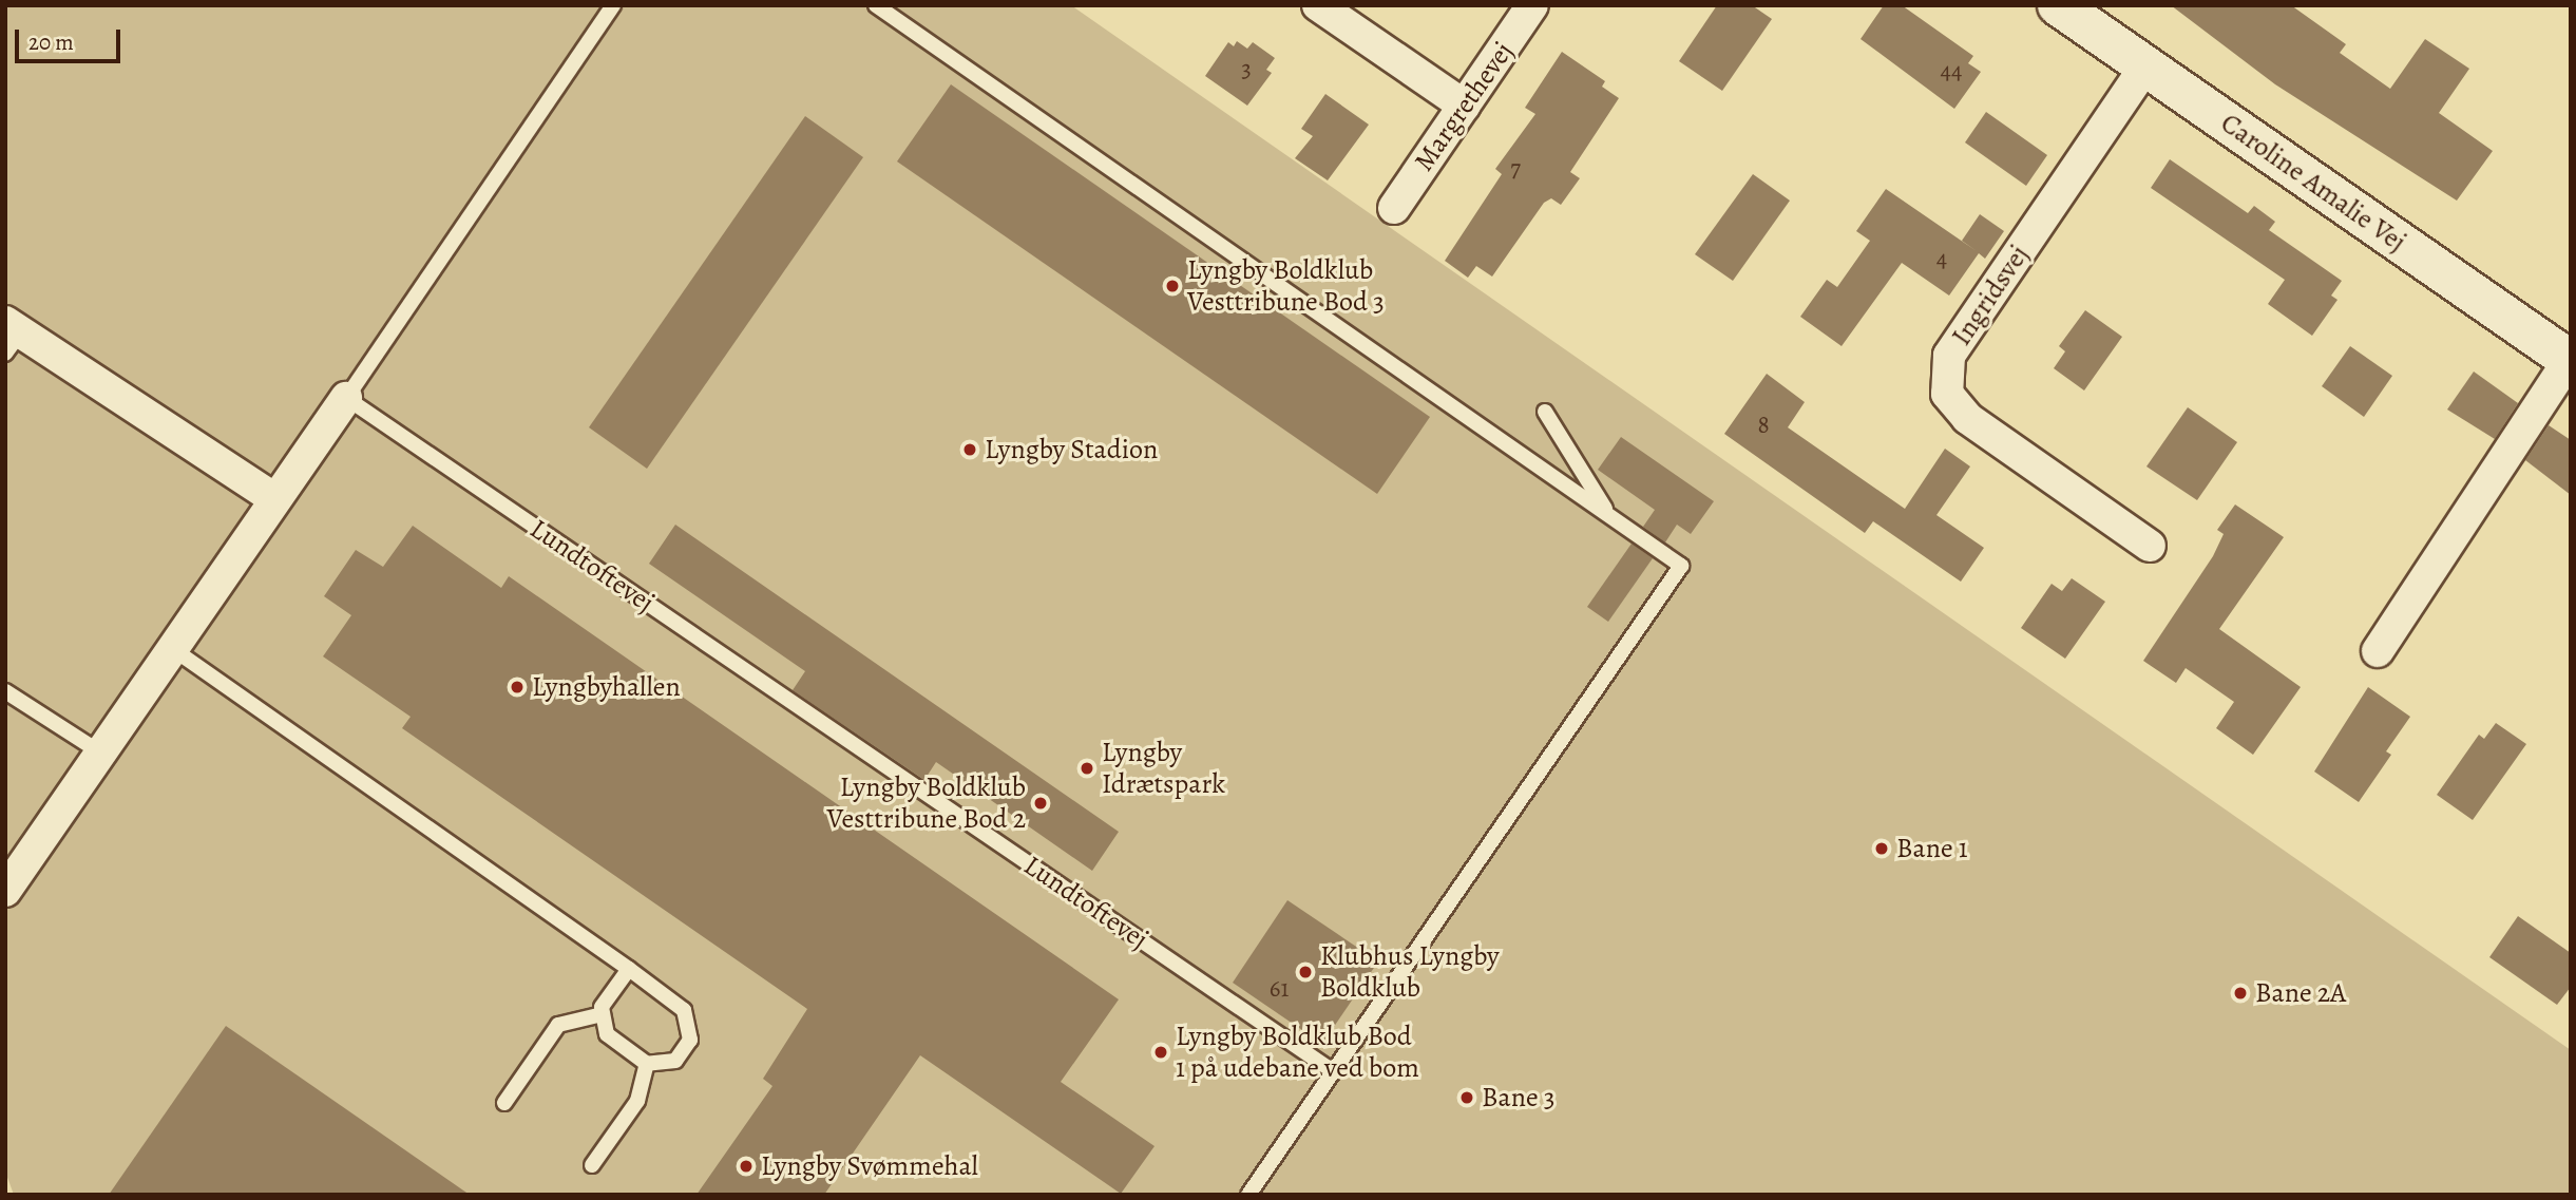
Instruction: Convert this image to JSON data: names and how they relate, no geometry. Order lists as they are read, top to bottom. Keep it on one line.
{"streets":{"street":["Margrethevej","Caroline Amalie Vej","Ingridsvej"],"lane":["Lundtoftevej"]},"crossings":[["Caroline Amalie Vej","Ingridsvej"]],"places":["Lyngby Boldklub Vesttribune Bod 3","Lyngby Stadion","Lyngbyhallen","Lyngby Idrætspark","Lyngby Boldklub Vesttribune Bod 2","Bane 1","Klubhus Lyngby Boldklub","Bane 2A","Lyngby Boldklub Bod 1 på udebane ved bom","Bane 3","Lyngby Svømmehal"],"house_numbers":["3","44","7","4","8","61"],"scale_bar":"20 m"}
